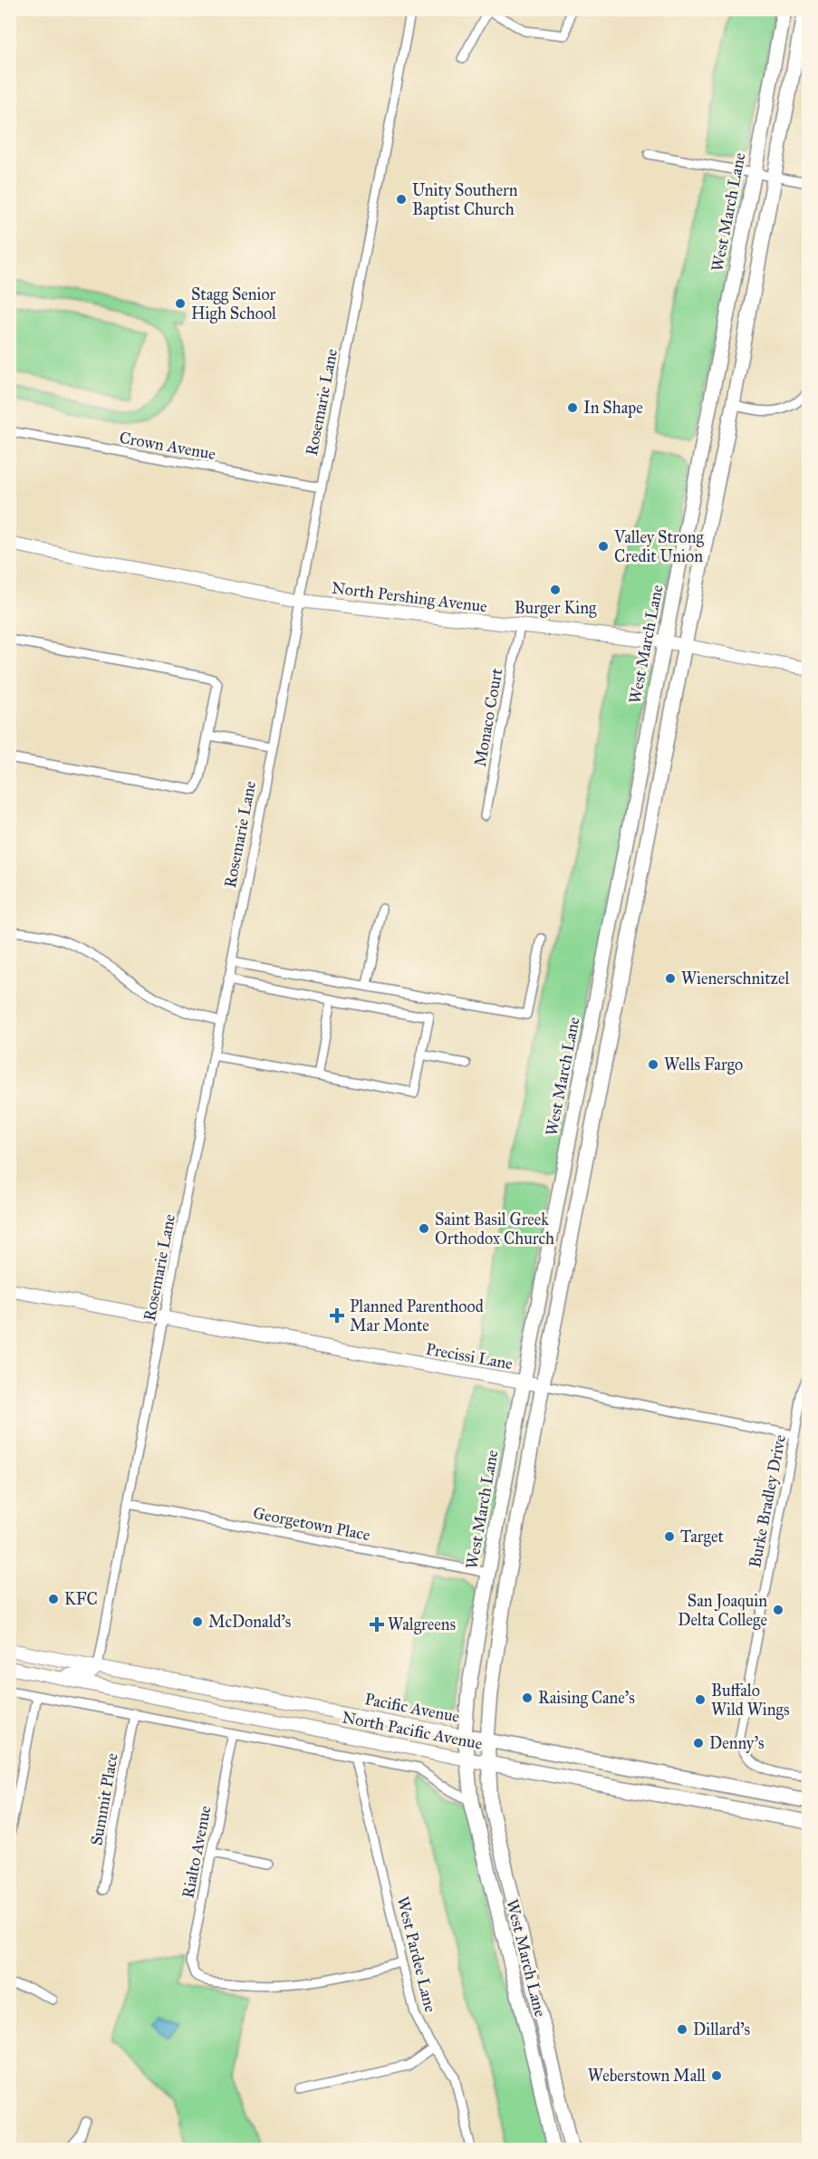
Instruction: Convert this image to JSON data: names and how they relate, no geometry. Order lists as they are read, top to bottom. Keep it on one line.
{"streets":{"main road":["West March Lane","North Pershing Avenue","Precissi Lane","Pacific Avenue","North Pacific Avenue"],"street":["Rosemarie Lane","Crown Avenue","Monaco Court","Burke Bradley Drive","Georgetown Place","Summit Place","Rialto Avenue","West Pardee Lane"]},"crossings":[["West March Lane","North Pershing Avenue"],["West March Lane","Precissi Lane"],["West March Lane","Georgetown Place"],["West March Lane","Pacific Avenue"],["West March Lane","North Pacific Avenue"],["Rosemarie Lane","Crown Avenue"],["Rosemarie Lane","North Pershing Avenue"],["Rosemarie Lane","Precissi Lane"],["Rosemarie Lane","Georgetown Place"],["Rosemarie Lane","Pacific Avenue"],["North Pershing Avenue","Monaco Court"],["Precissi Lane","Burke Bradley Drive"],["Rialto Avenue","West Pardee Lane"]],"places":{"other":["Unity Southern Baptist Church","Stagg Senior High School","In Shape","Valley Strong Credit Union","Burger King","Wienerschnitzel","Wells Fargo","Saint Basil Greek Orthodox Church","Target","KFC","San Joaquin Delta College","McDonald's","Raising Cane's","Buffalo Wild Wings","Denny's","Dillard's","Weberstown Mall"],"health":["Planned Parenthood Mar Monte","Walgreens"]}}
